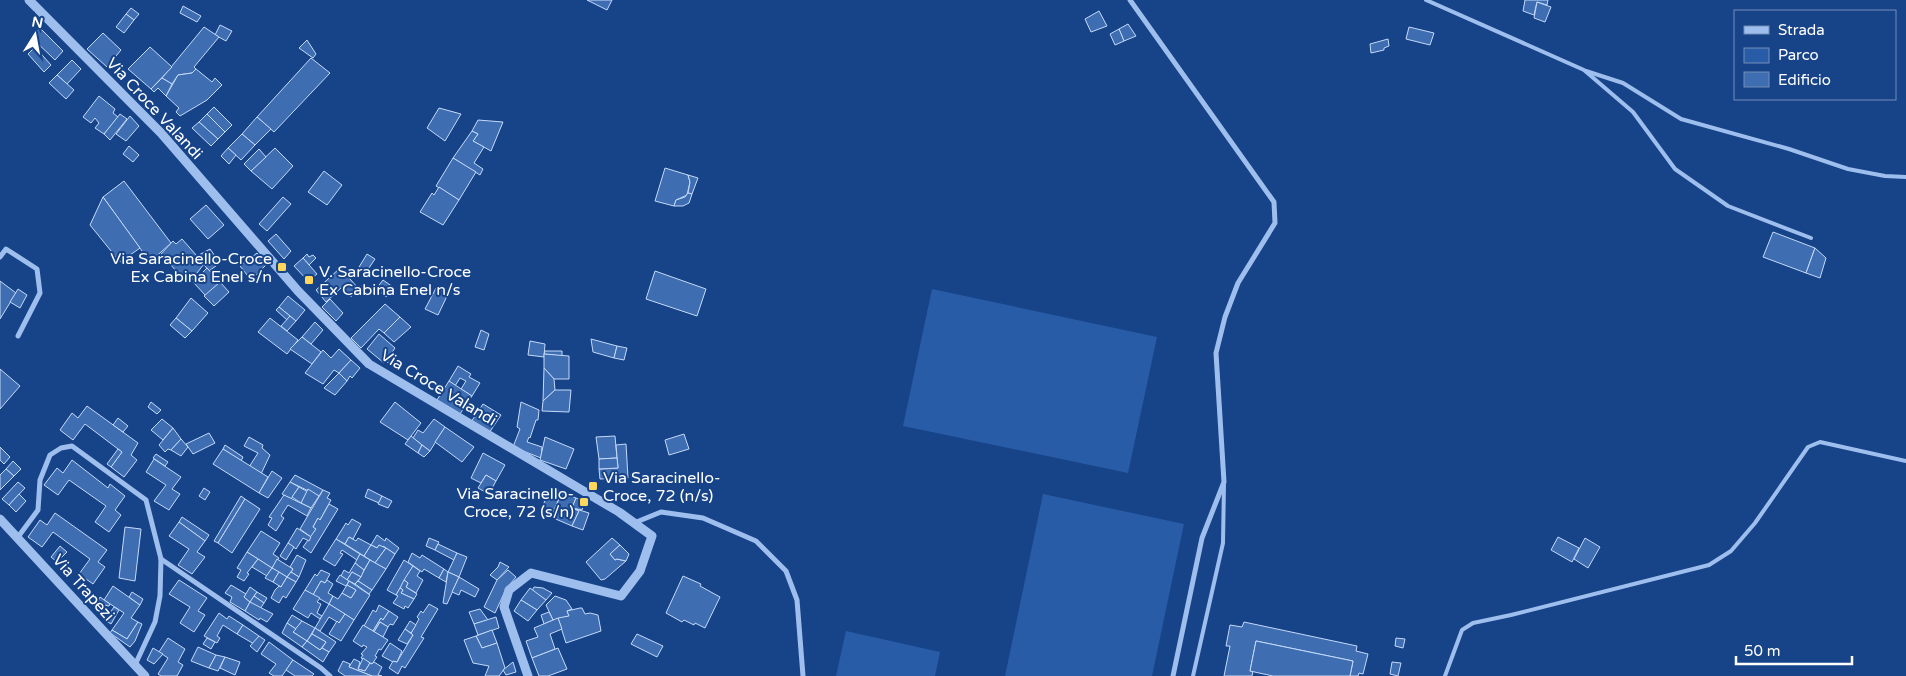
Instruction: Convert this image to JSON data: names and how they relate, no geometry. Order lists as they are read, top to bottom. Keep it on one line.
{"streets":{"street":["Via Croce Valandi","Via Trapezi"]},"places":{"transit":["Via Saracinello-Croce Ex Cabina Enel s/n","V. Saracinello-Croce Ex Cabina Enel n/s","Via Saracinello- Croce, 72 (n/s)","Via Saracinello- Croce, 72 (s/n)"]},"legend":["Strada","Parco","Edificio"],"scale_bar":"50 m","north":"top"}
